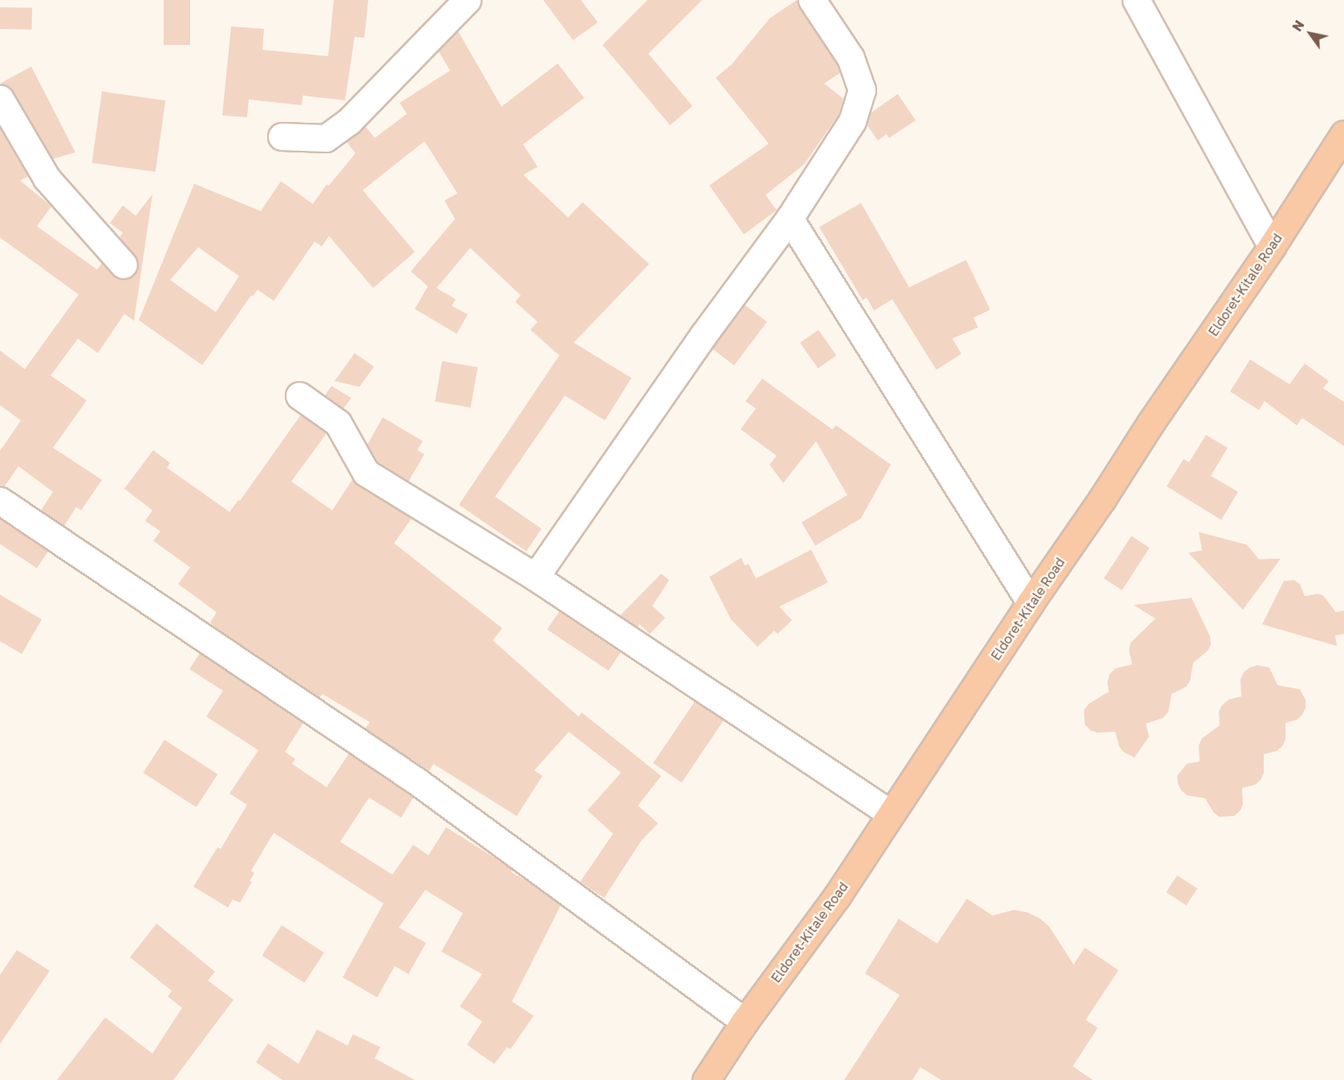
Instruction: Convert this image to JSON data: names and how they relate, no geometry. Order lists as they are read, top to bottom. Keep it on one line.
{"streets":{"highway":["Eldoret-Kitale Road"]},"north":"top left"}
